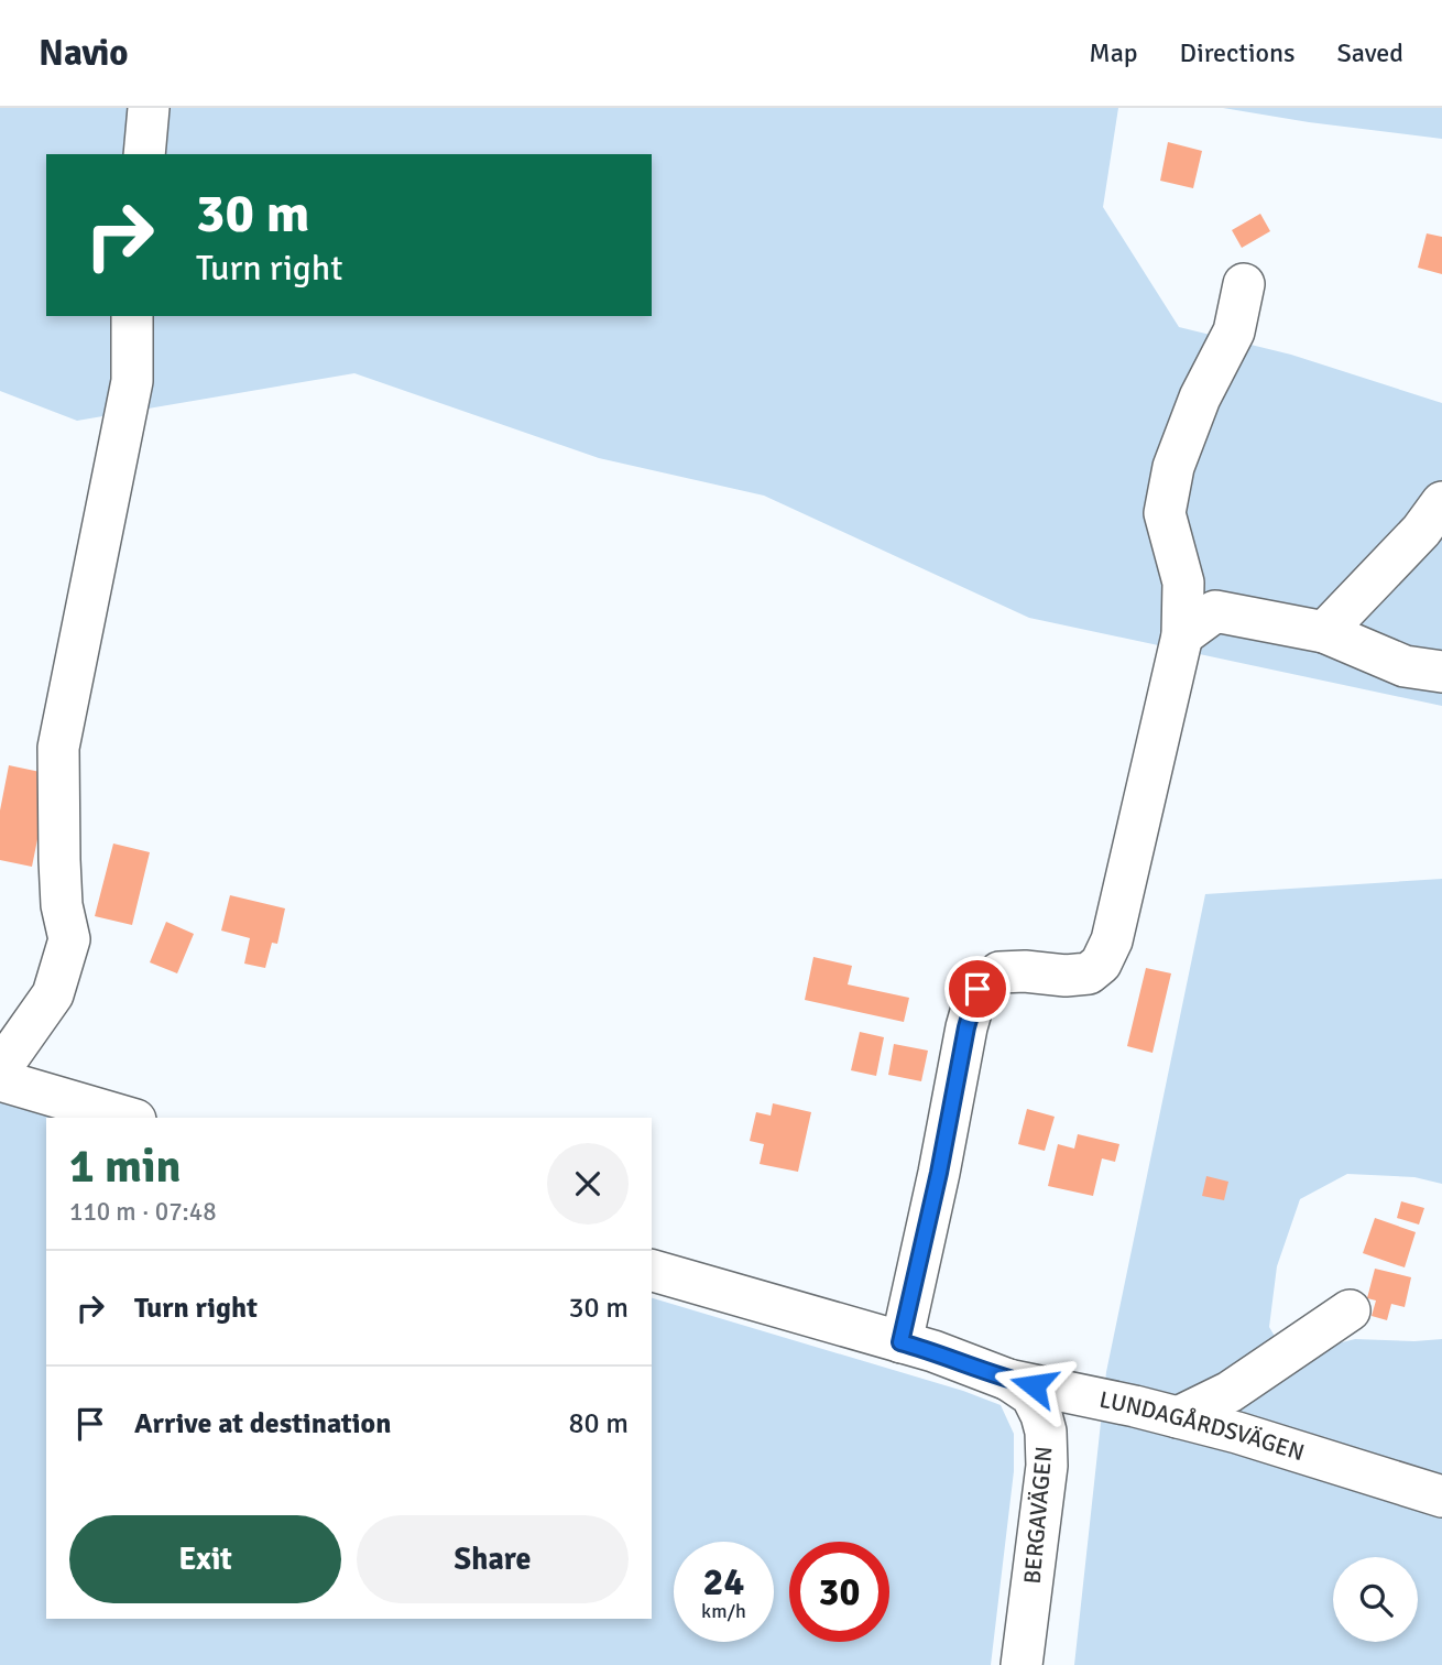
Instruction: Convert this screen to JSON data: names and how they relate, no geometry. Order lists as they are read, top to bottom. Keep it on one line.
{"streets":{"street":["LUNDAGÅRDSVÄGEN","BERGAVÄGEN"]},"crossings":[["LUNDAGÅRDSVÄGEN","BERGAVÄGEN"]],"page":{"header":"Navio","nav":["Map","Directions","Saved"],"turn":["30 m","Turn right"],"heading":["1 min","110 m · 07:48"],"list":[{"name":"Turn right","value":"30 m"},{"name":"Arrive at destination","value":"80 m"}],"buttons":["Exit","Share"],"speed":"24 km/h","limit":"30"}}
